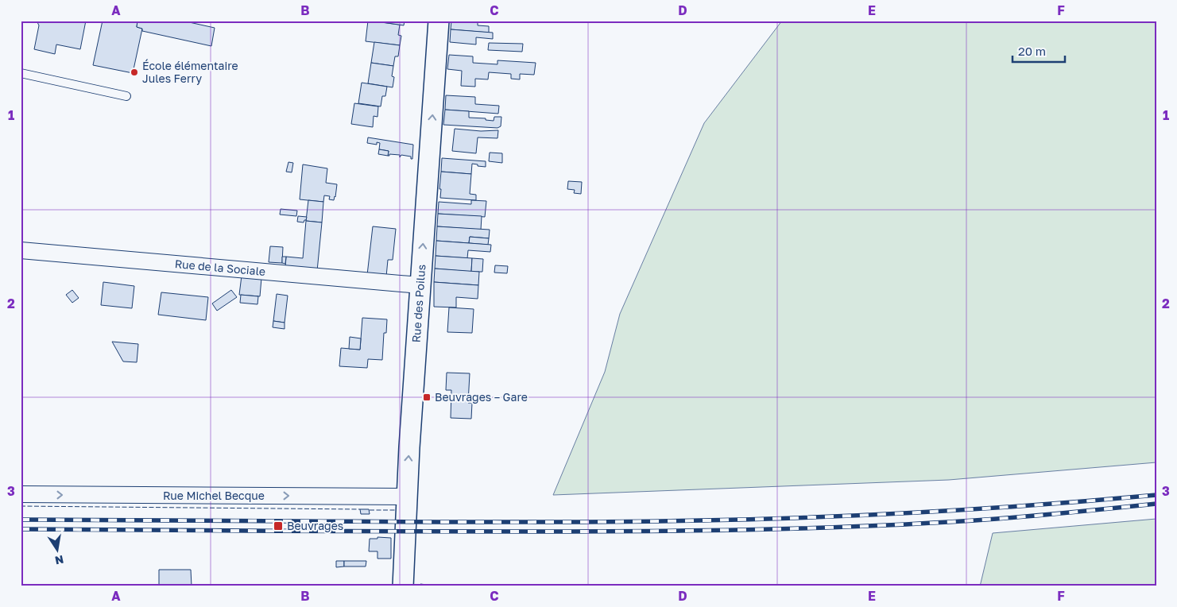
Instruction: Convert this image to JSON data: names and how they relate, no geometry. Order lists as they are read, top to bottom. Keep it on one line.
{"streets":{"street":["Rue de la Sociale","Rue des Poilus","Rue Michel Becque"]},"crossings":[["Rue de la Sociale","Rue des Poilus"],["Rue des Poilus","Rue Michel Becque"]],"one_way":["Rue des Poilus","Rue Michel Becque"],"places":{"other":["École élémentaire Jules Ferry"],"transit":["Beuvrages – Gare","Beuvrages"]},"scale_bar":"20 m","north":"bottom","grid":{"columns":["A","B","C","D","E","F"],"rows":["1","2","3"]}}
